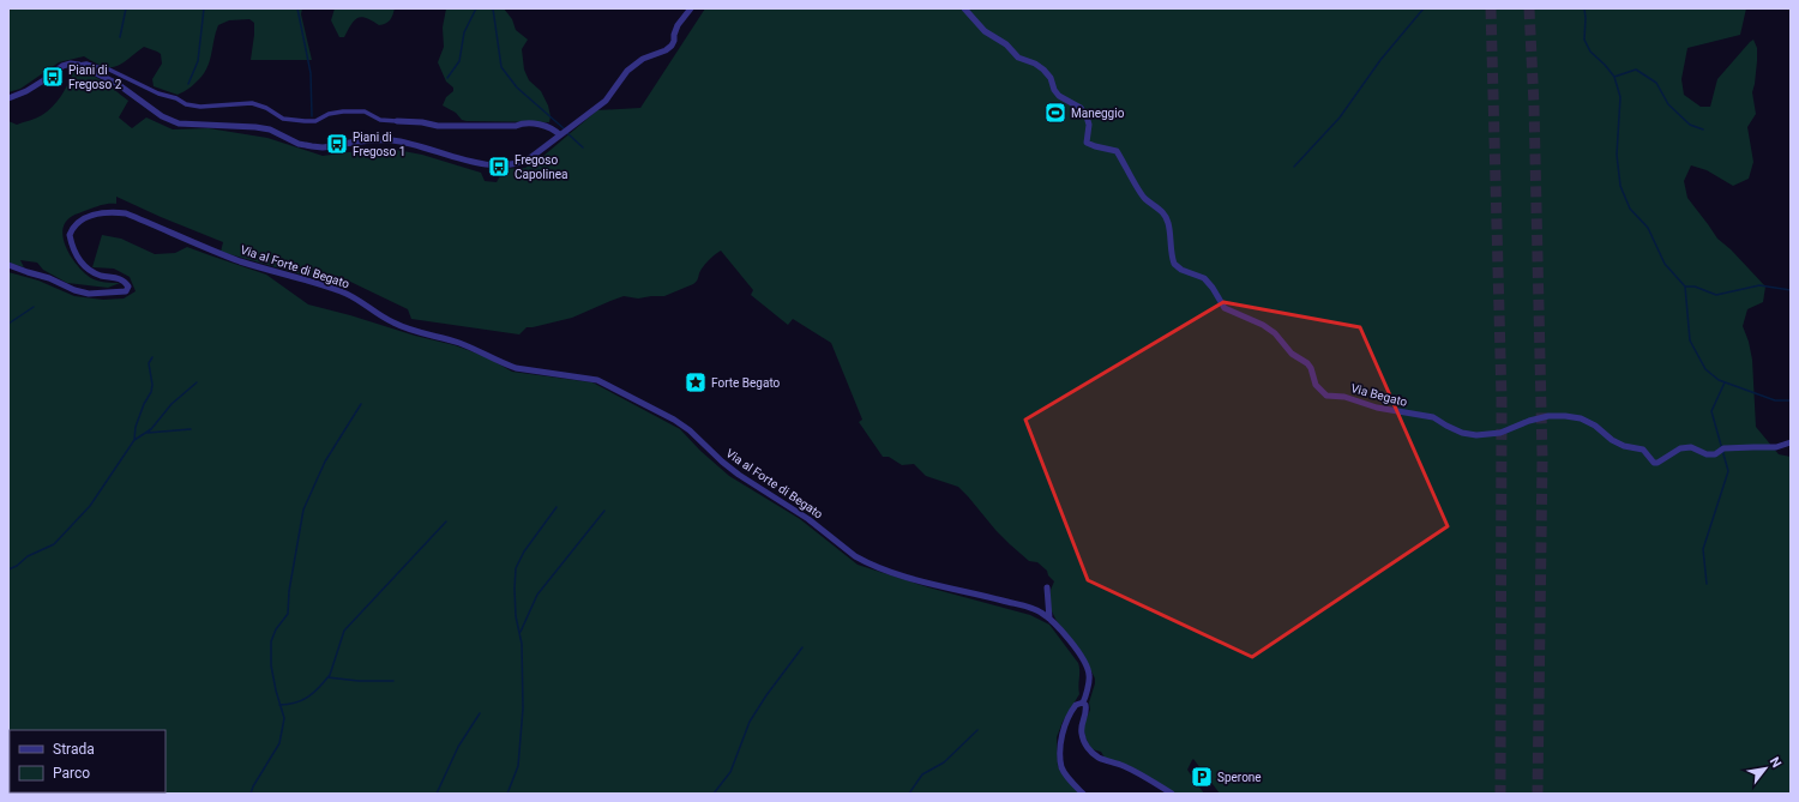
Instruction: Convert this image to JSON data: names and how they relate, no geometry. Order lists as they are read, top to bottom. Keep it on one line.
{"streets":{"street":["Via al Forte di Begato","Via Begato"]},"places":{"bus stop":["Piani di Fregoso 2","Piani di Fregoso 1","Fregoso Capolinea"],"sports":["Maneggio"],"place":["Forte Begato"],"parking":["Sperone"]},"legend":["Strada","Parco"],"north":"top right"}
